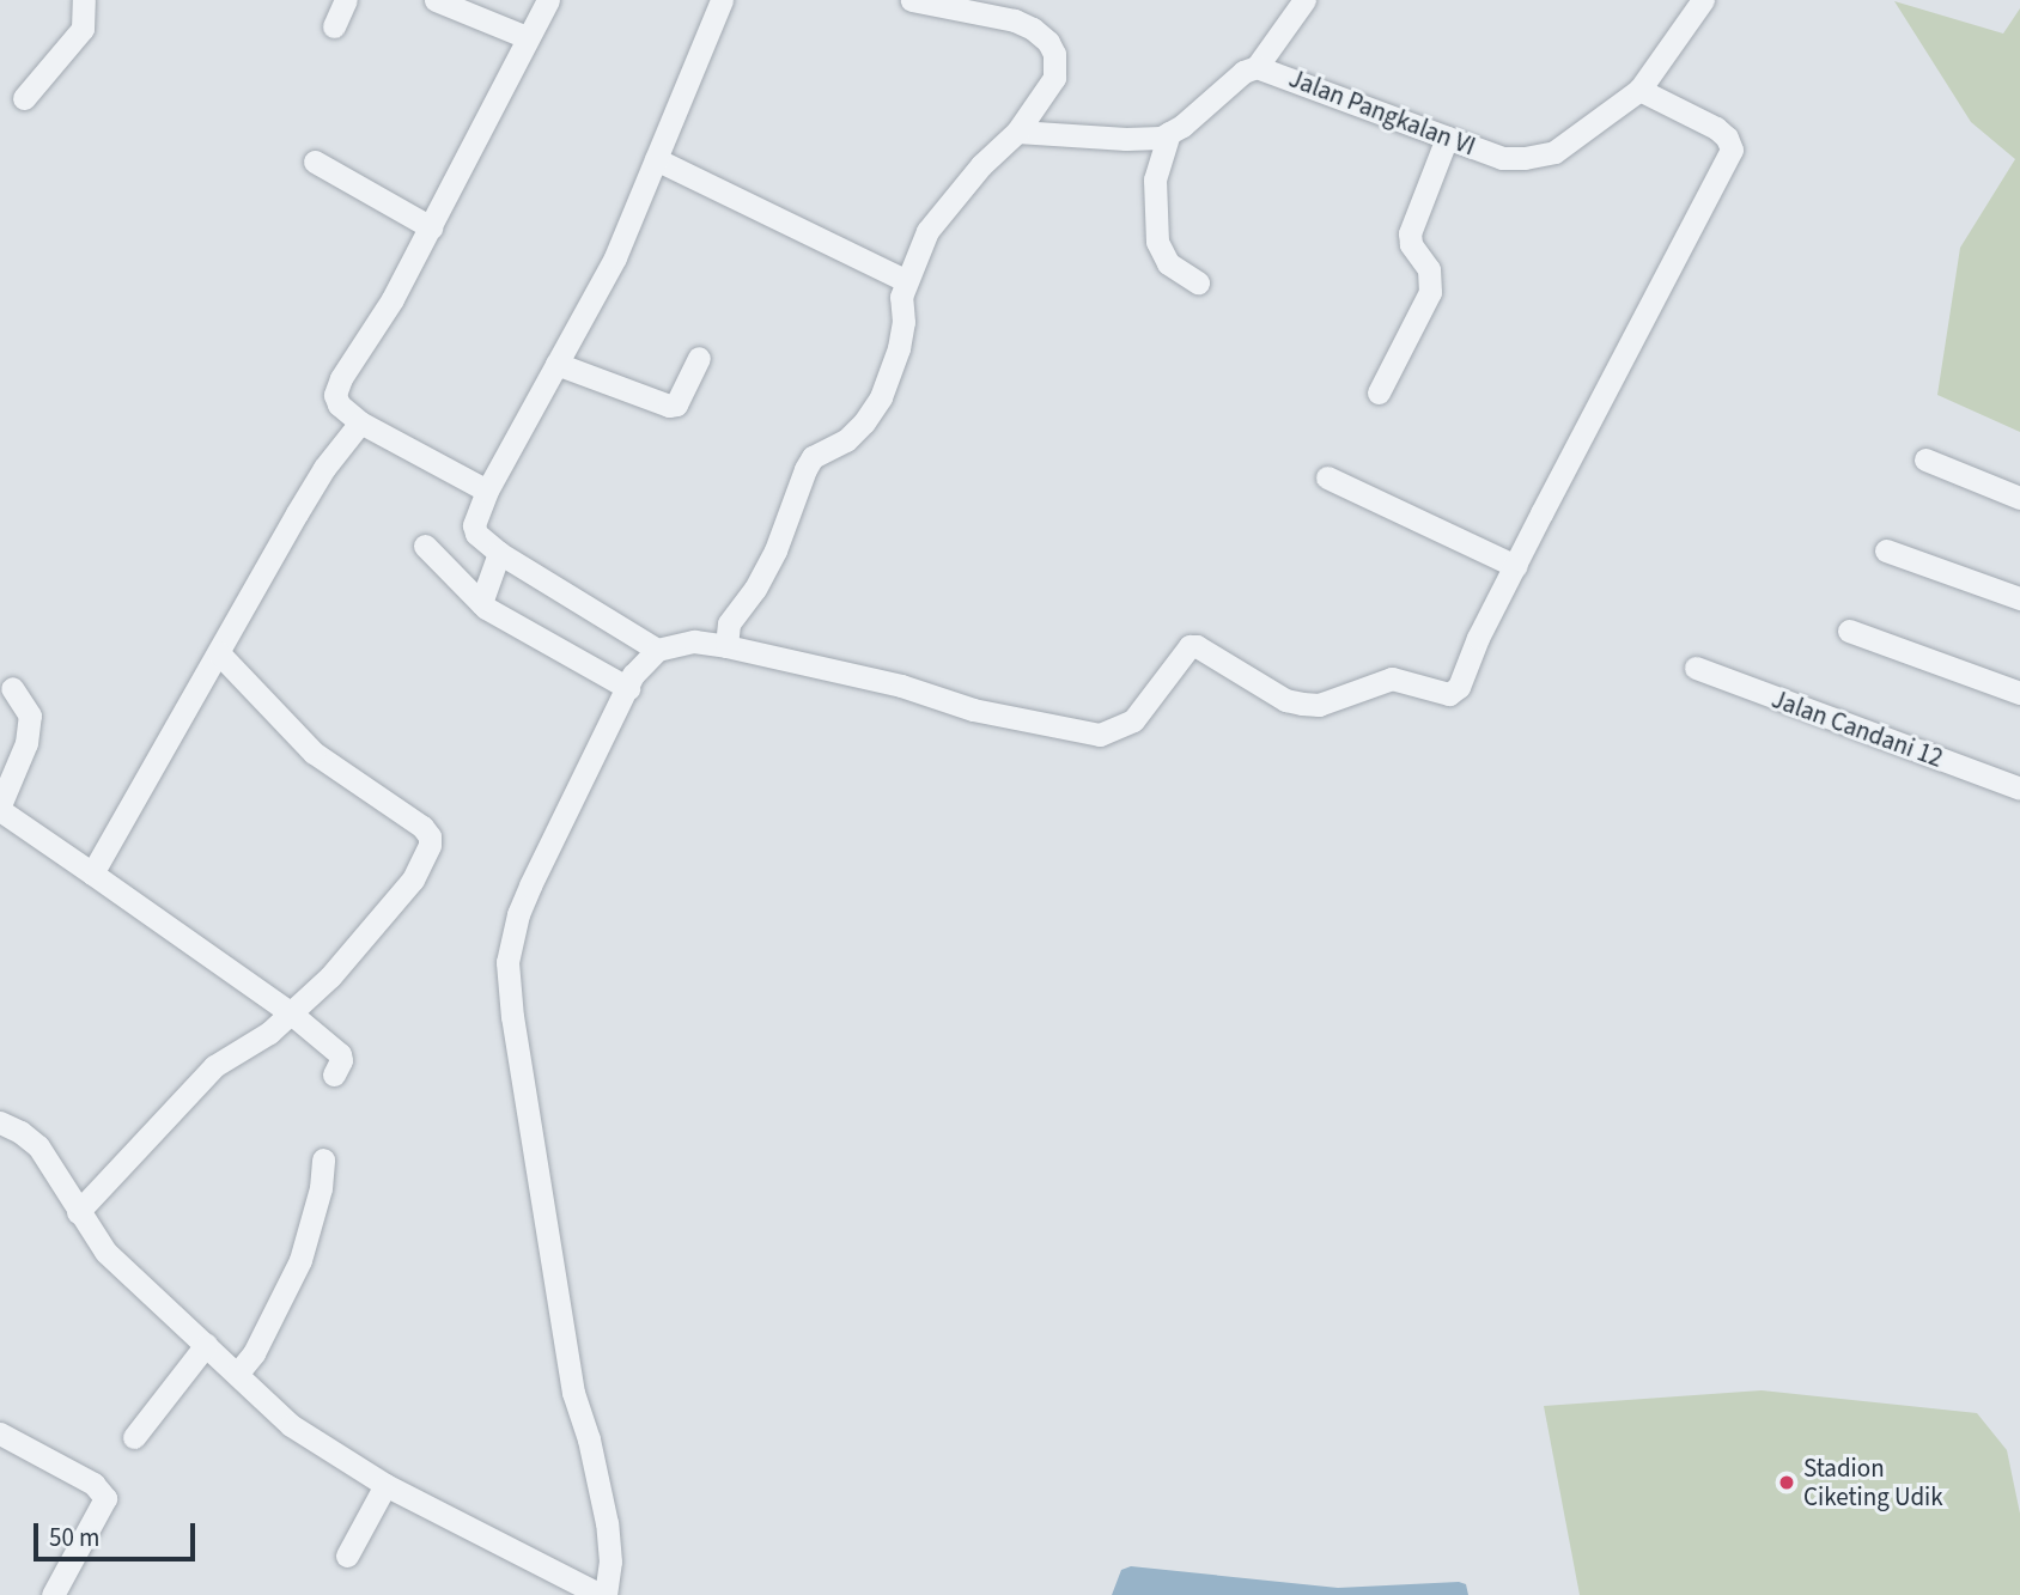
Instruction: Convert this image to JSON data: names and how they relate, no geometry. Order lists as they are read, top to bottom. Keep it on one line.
{"streets":{"street":["Jalan Pangkalan VI","Jalan Candani 12"]},"places":["Stadion Ciketing Udik"],"scale_bar":"50 m"}
